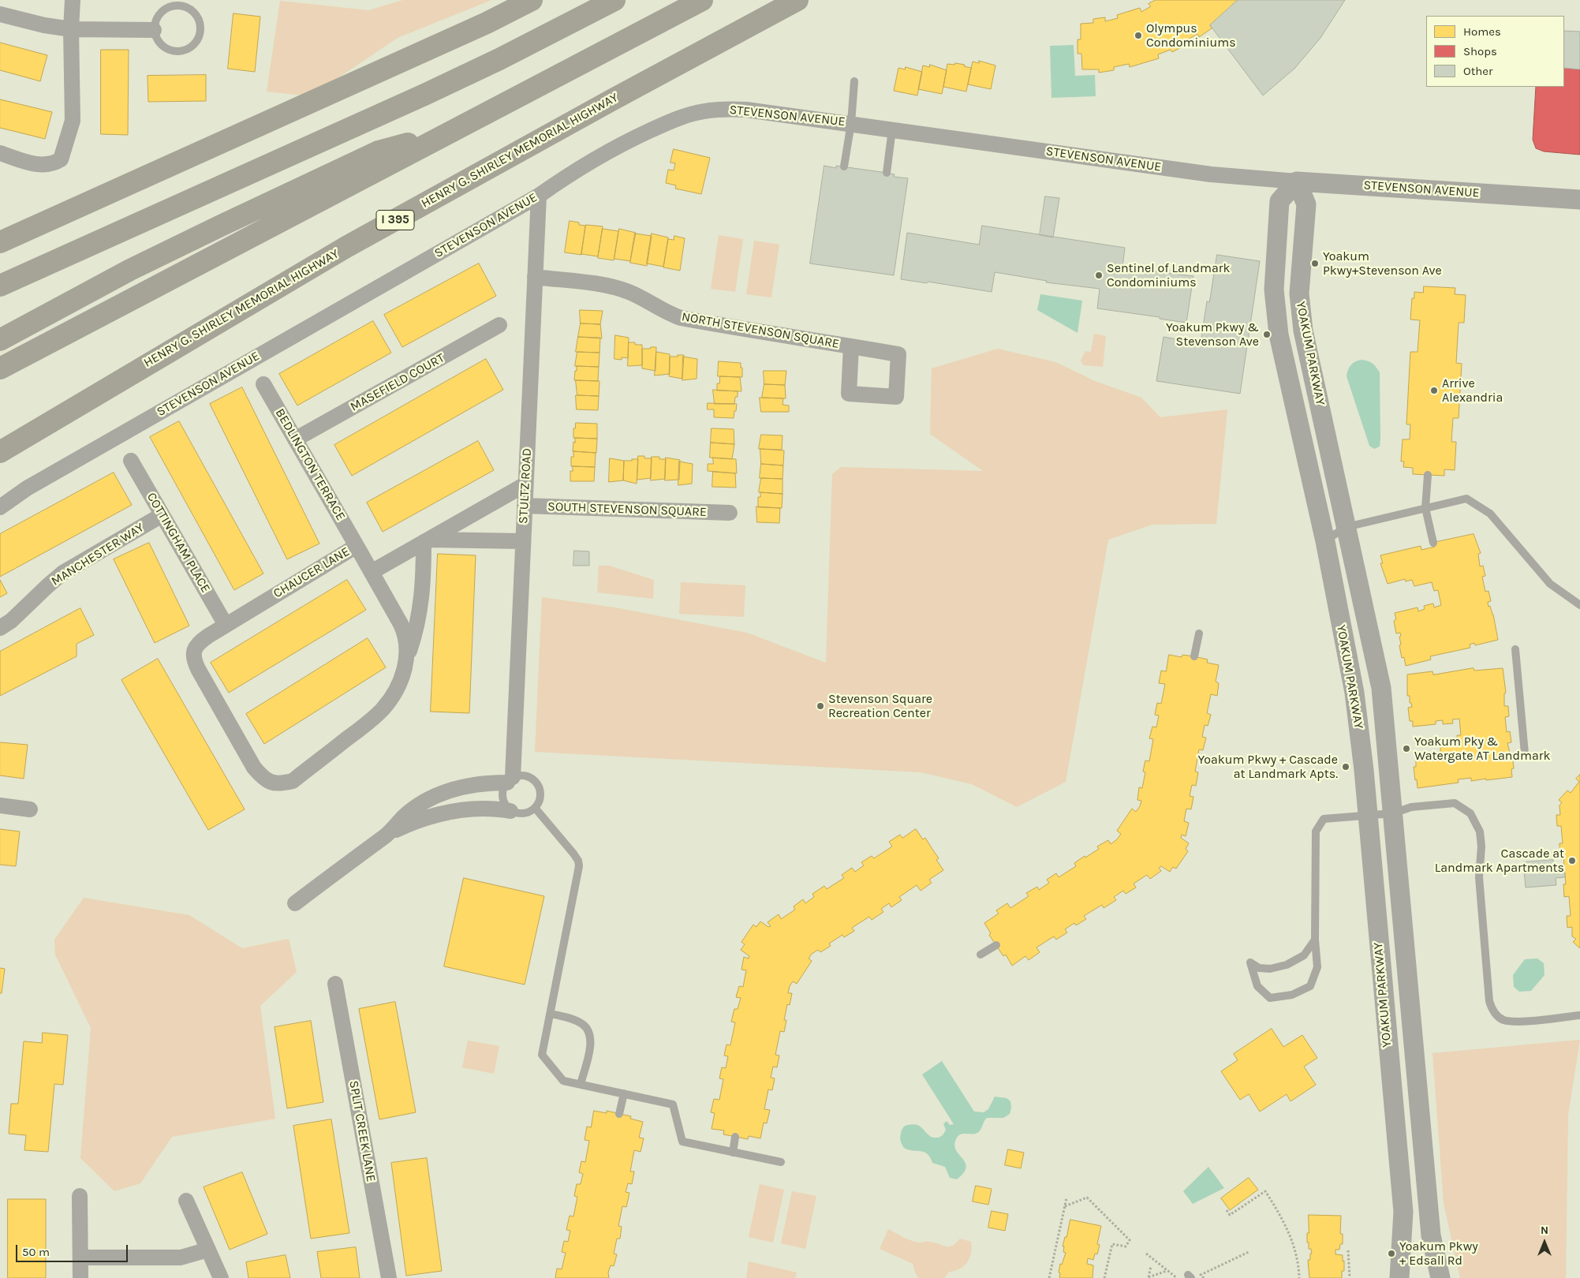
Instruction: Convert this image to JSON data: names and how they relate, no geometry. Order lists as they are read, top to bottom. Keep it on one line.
{"streets":{"highway":["HENRY G. SHIRLEY MEMORIAL HIGHWAY","I 395"],"street":["STEVENSON AVENUE","NORTH STEVENSON SQUARE","YOAKUM PARKWAY","MASEFIELD COURT","BEDLINGTON TERRACE","STULTZ ROAD","SOUTH STEVENSON SQUARE","COTTINGHAM PLACE","MANCHESTER WAY","CHAUCER LANE","SPLIT CREEK LANE"]},"crossings":[["STEVENSON AVENUE","YOAKUM PARKWAY"],["STEVENSON AVENUE","STULTZ ROAD"],["NORTH STEVENSON SQUARE","STULTZ ROAD"],["MASEFIELD COURT","BEDLINGTON TERRACE"],["BEDLINGTON TERRACE","CHAUCER LANE"],["STULTZ ROAD","SOUTH STEVENSON SQUARE"],["COTTINGHAM PLACE","MANCHESTER WAY"],["COTTINGHAM PLACE","CHAUCER LANE"]],"places":["Olympus Condominiums","Yoakum Pkwy+Stevenson Ave","Sentinel of Landmark Condominiums","Yoakum Pkwy & Stevenson Ave","Arrive Alexandria","Stevenson Square Recreation Center","Yoakum Pky & Watergate AT Landmark","Yoakum Pkwy + Cascade at Landmark Apts.","Cascade at Landmark Apartments","Yoakum Pkwy + Edsall Rd"],"legend":["Homes","Shops","Other"],"scale_bar":"50 m","north":"top"}
